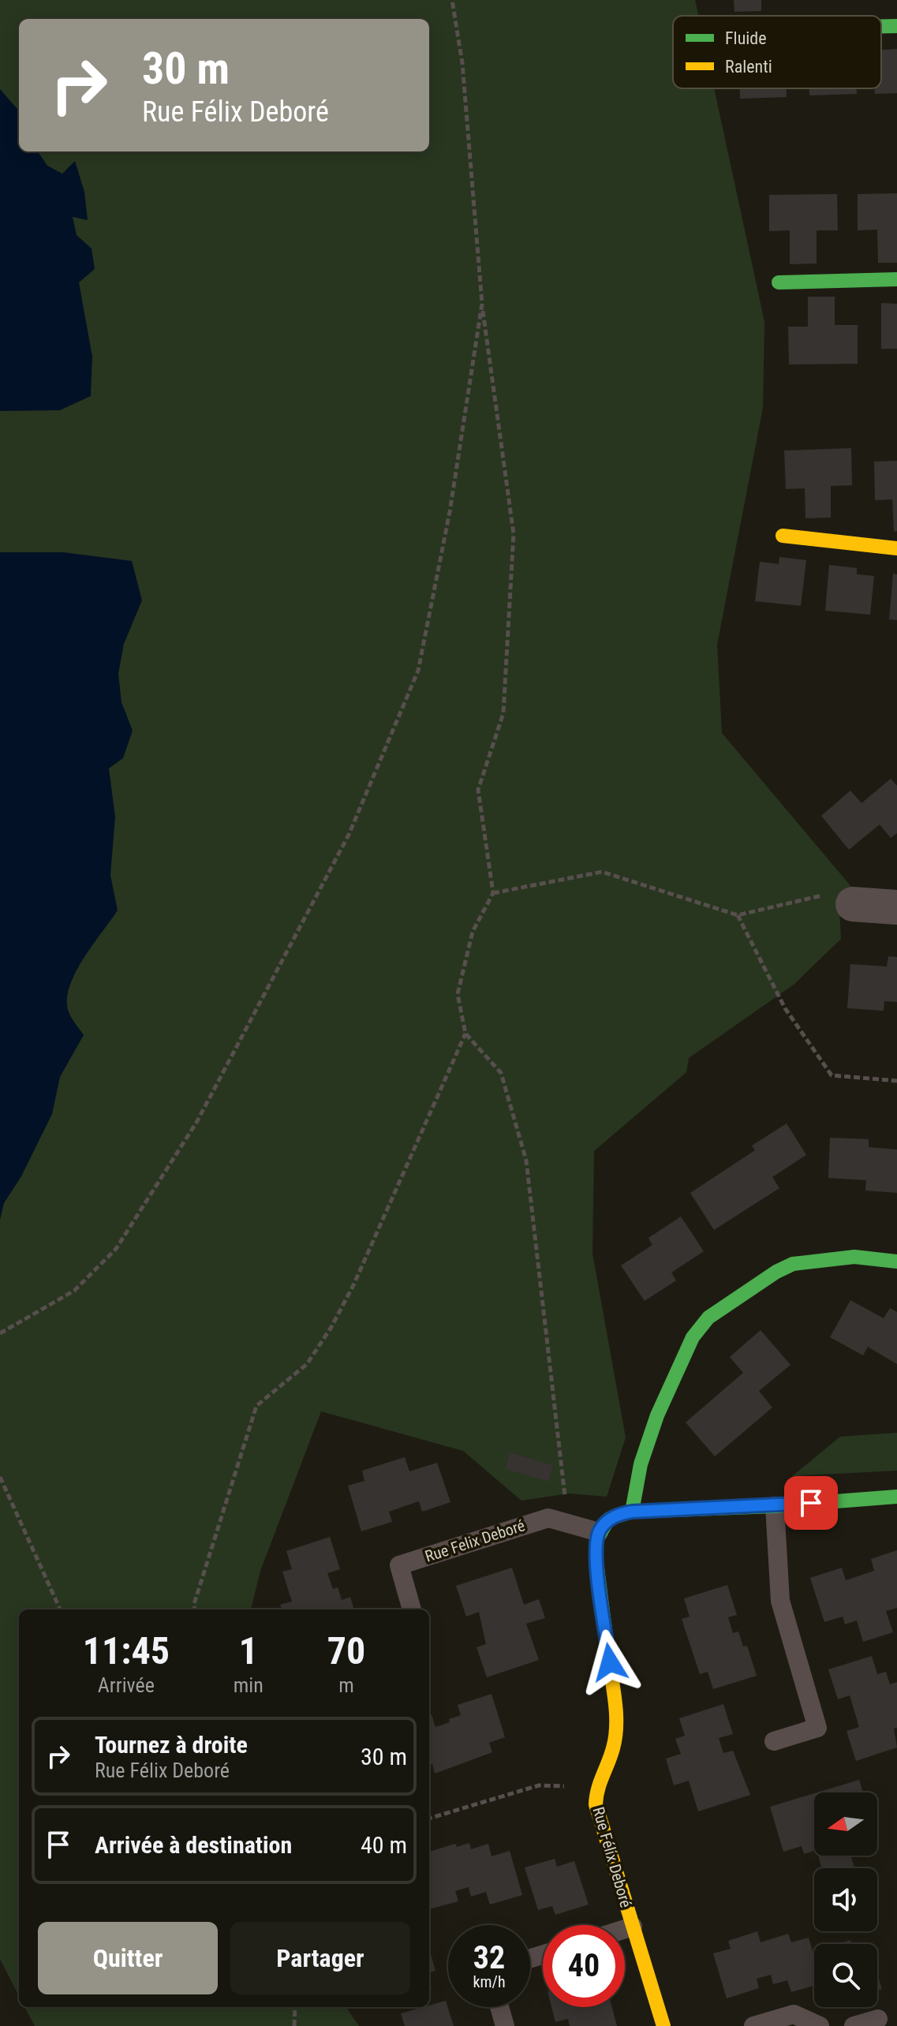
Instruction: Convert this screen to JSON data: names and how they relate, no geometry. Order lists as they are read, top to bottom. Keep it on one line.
{"streets":{"street":["Rue Félix Deboré"],"lane":["Rue Felix Deboré"]},"crossings":[["Rue Felix Deboré","Rue Félix Deboré"]],"legend":["Fluide","Ralenti"],"north":"left","page":{"turn":["30 m","Rue Félix Deboré"],"eta":["11:45","Arrivée","1","min","70","m"],"list":[{"name":"Tournez à droite","note":"Rue Félix Deboré","value":"30 m"},{"name":"Arrivée à destination","value":"40 m"}],"buttons":["Quitter","Partager"],"speed":"32 km/h","limit":"40"}}
